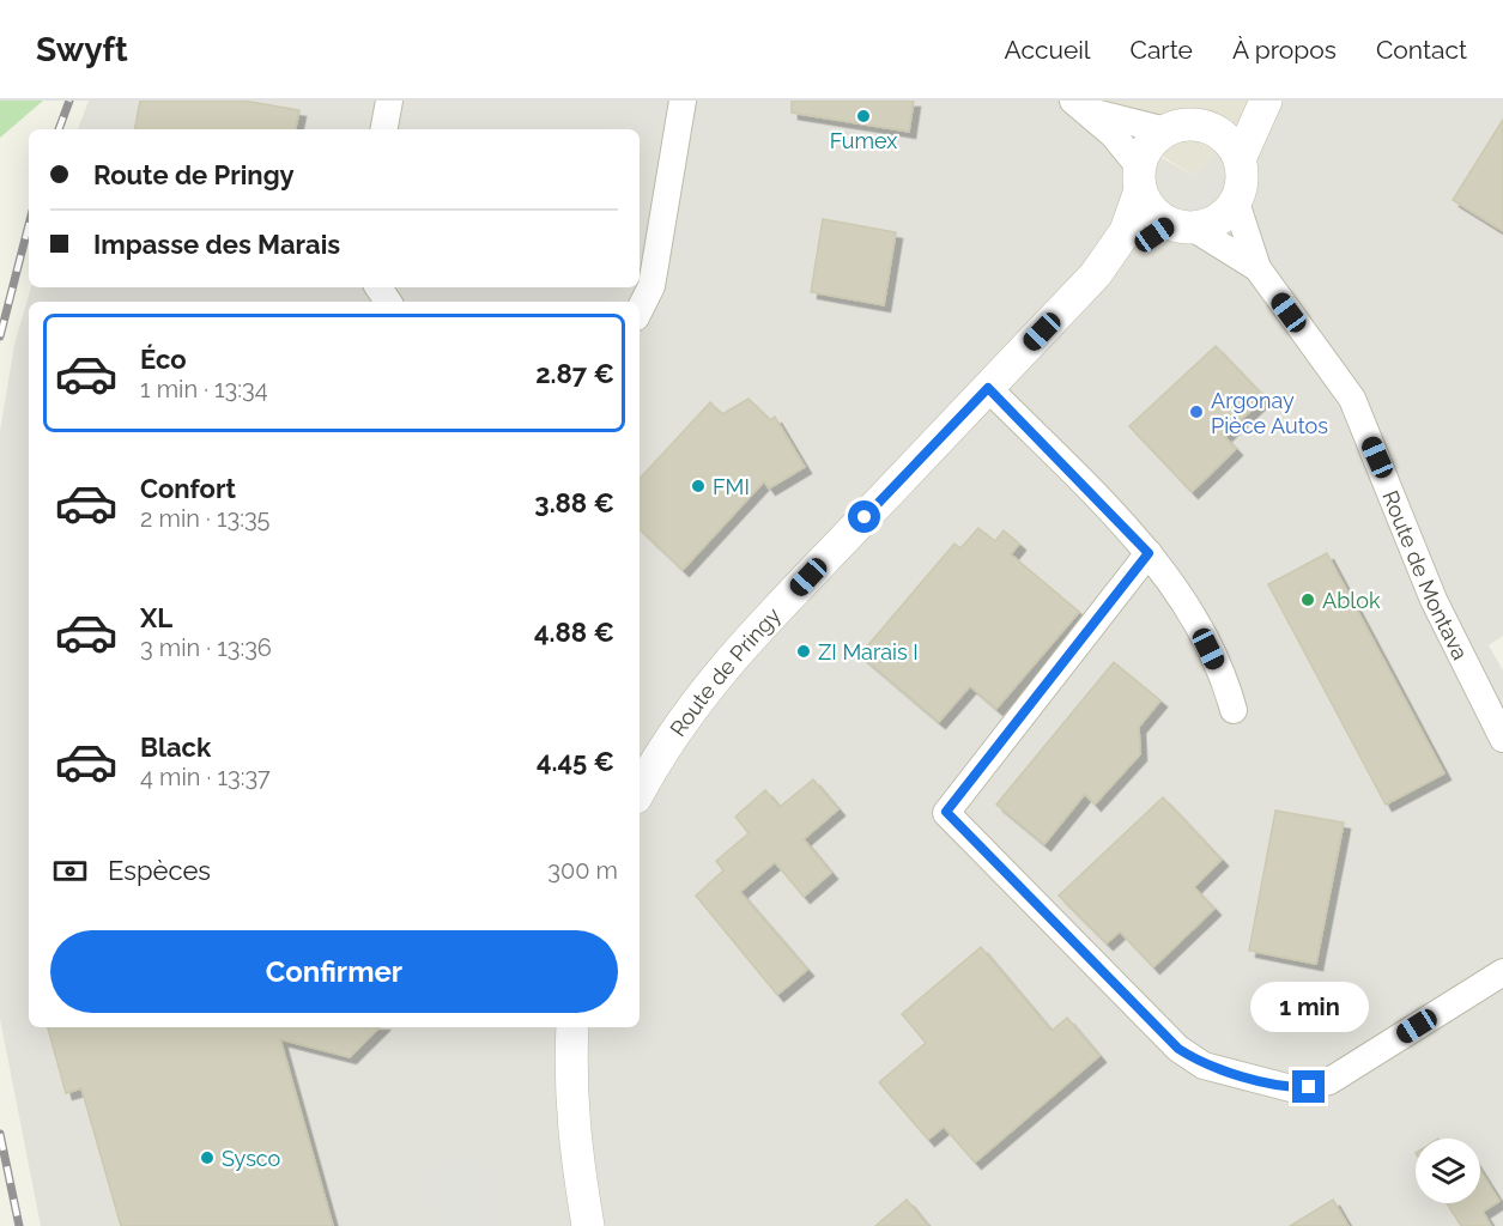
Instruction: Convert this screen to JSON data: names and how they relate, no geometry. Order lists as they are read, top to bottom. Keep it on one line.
{"streets":{"street":["Route de Montava","Route de Pringy"]},"crossings":[["Route de Montava","Route de Pringy"]],"places":["Fumex","Argonay Pièce Autos","FMI","Ablok","ZI Marais I","Sysco"],"page":{"header":"Swyft","nav":["Accueil","Carte","À propos","Contact"],"banner":["Route de Pringy","Impasse des Marais"],"list":[{"name":"Éco","note":"1 min · 13:34","value":"2.87 €"},{"name":"Confort","note":"2 min · 13:35","value":"3.88 €"},{"name":"XL","note":"3 min · 13:36","value":"4.88 €"},{"name":"Black","note":"4 min · 13:37","value":"4.45 €"}],"pay":["Espèces","300 m"],"buttons":"Confirmer","bubble":"1 min"}}
